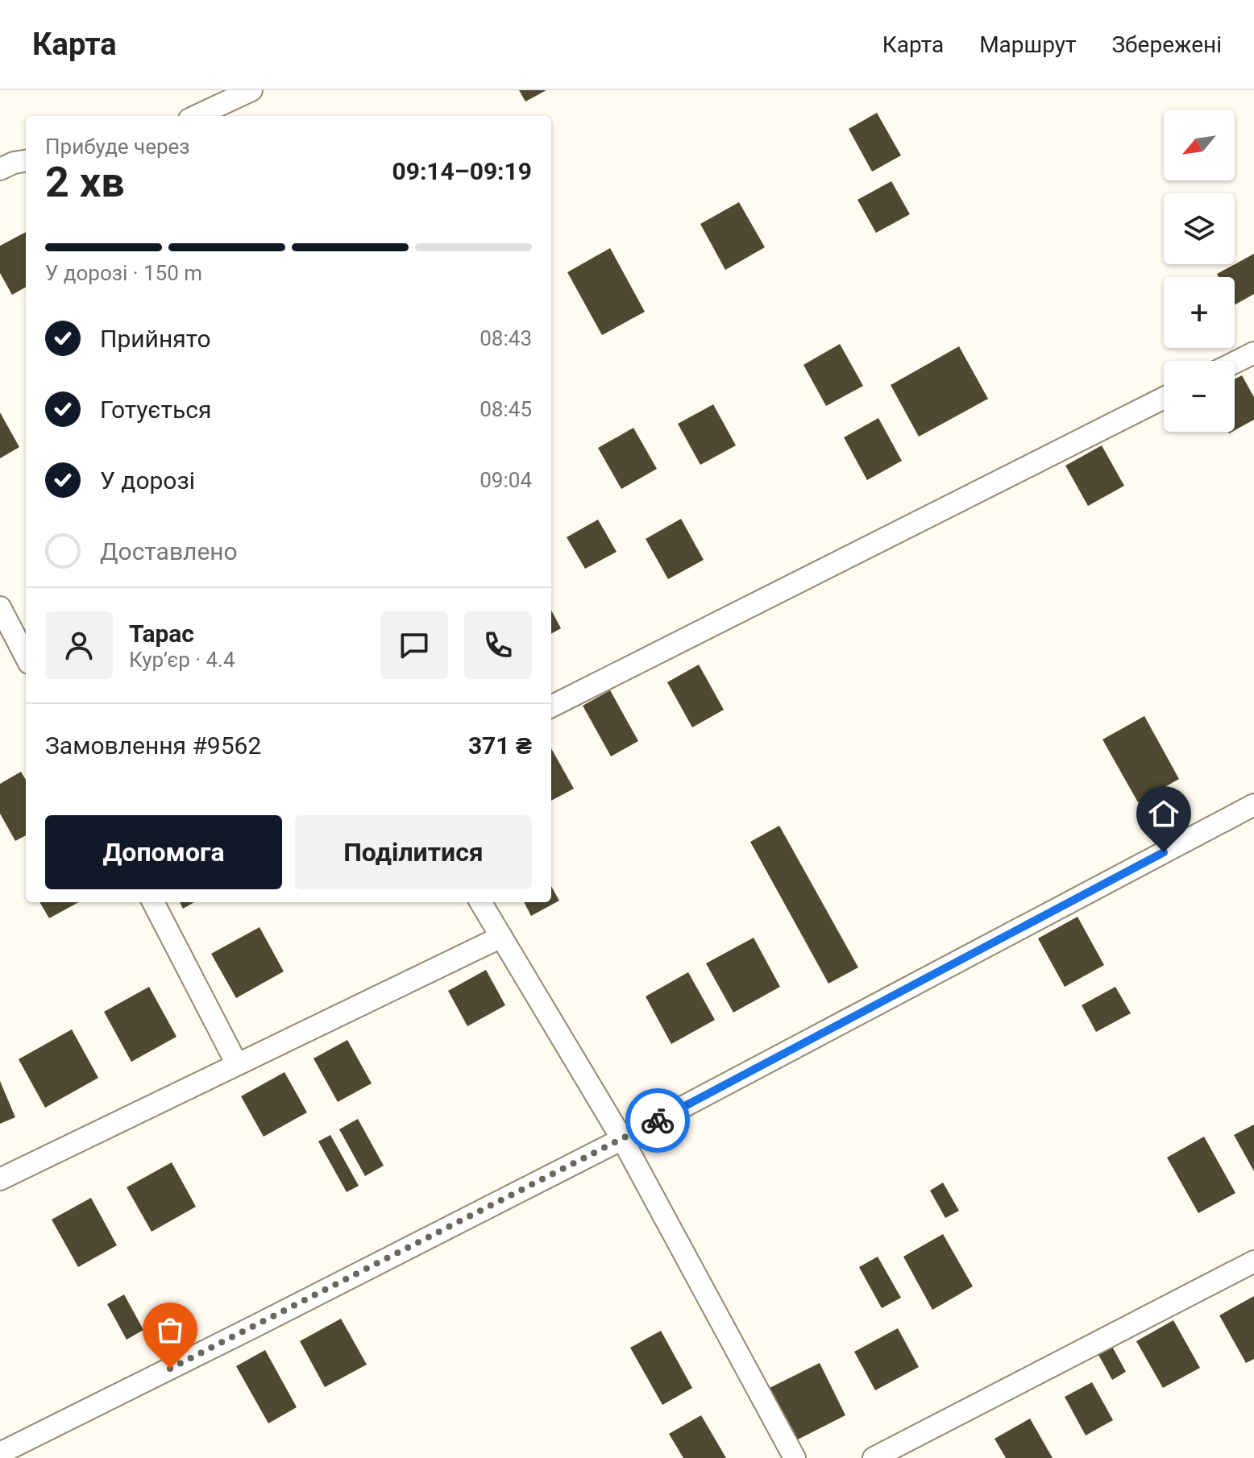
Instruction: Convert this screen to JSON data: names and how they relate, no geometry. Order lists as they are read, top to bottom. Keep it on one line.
{"north":"bottom left","page":{"header":"Карта","nav":["Карта","Маршрут","Збережені"],"map_buttons":["+","−"],"heading":["2 хв","Прибуде через","09:14–09:19"],"panel":["Тарас","Кур’єр · 4.4","Замовлення #9562","371 ₴"],"bar":"У дорозі · 150 m","list":[["Прийнято","08:43"],["Готується","08:45"],["У дорозі","09:04"],"Доставлено"],"buttons":["Допомога","Поділитися"]}}
